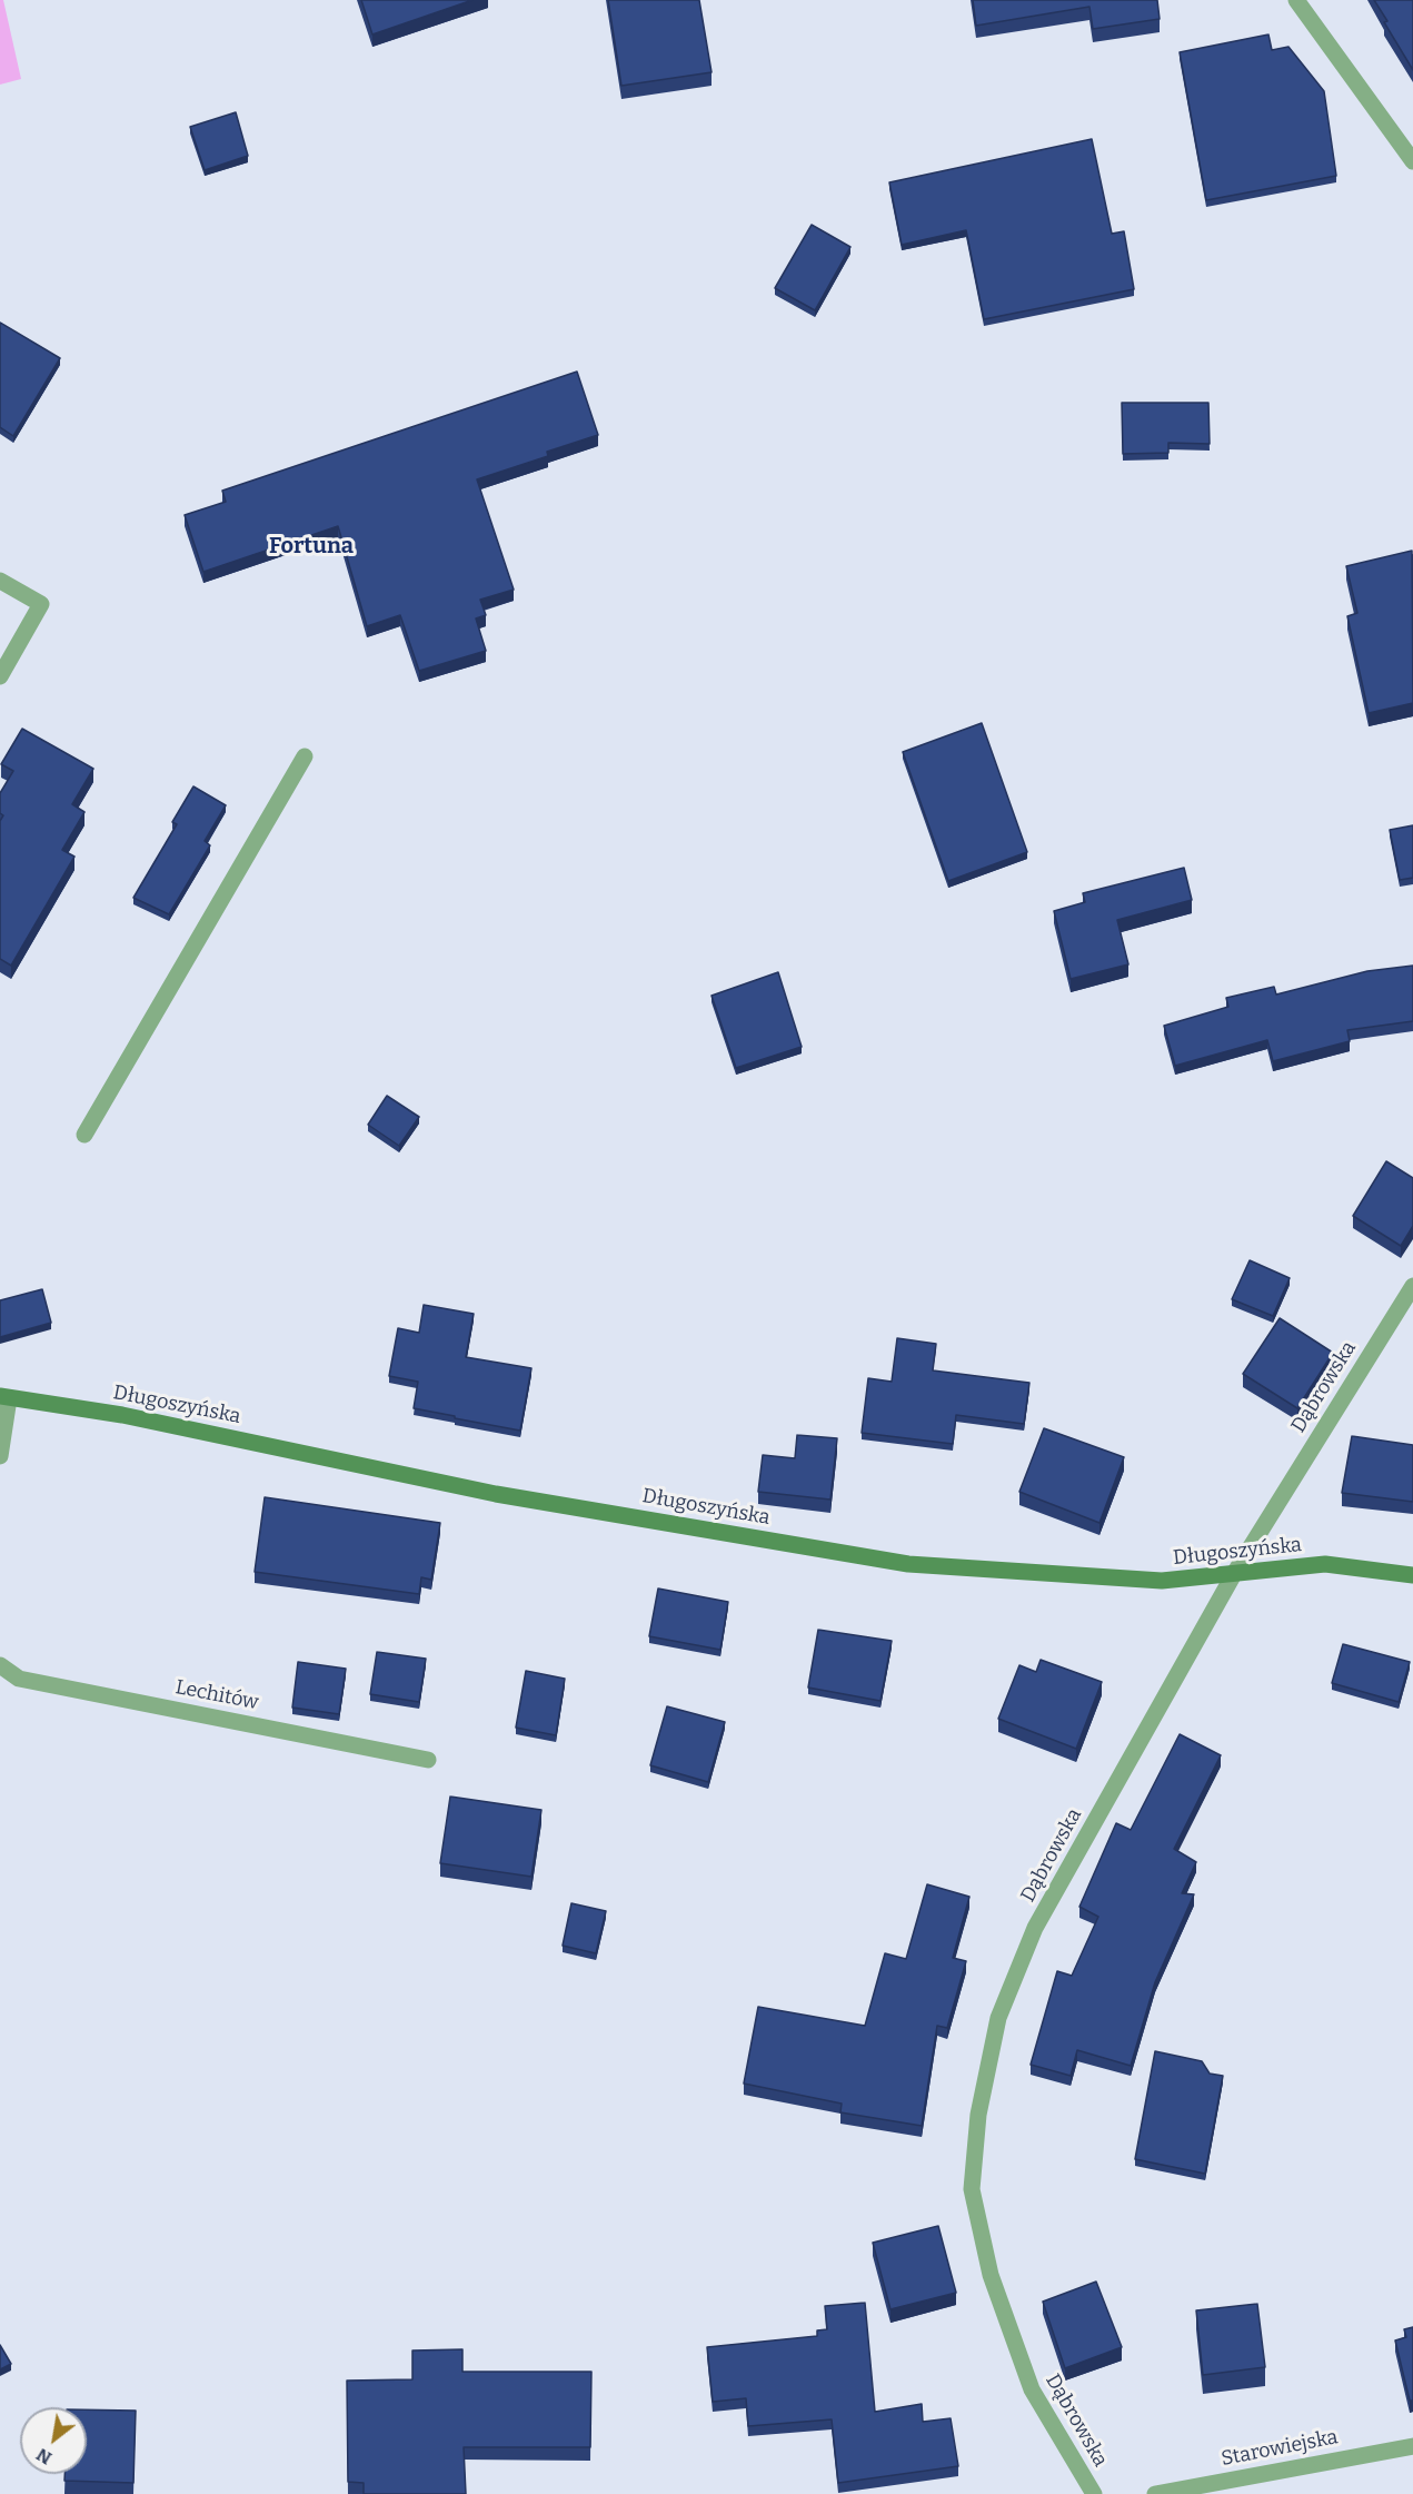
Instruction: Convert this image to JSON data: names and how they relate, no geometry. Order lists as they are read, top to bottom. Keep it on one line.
{"streets":{"street":["Dąbrowska","Długoszyńska","Lechitów","Starowiejska"]},"crossings":[["Dąbrowska","Długoszyńska"]],"districts":["Fortuna"],"north":"bottom left"}
